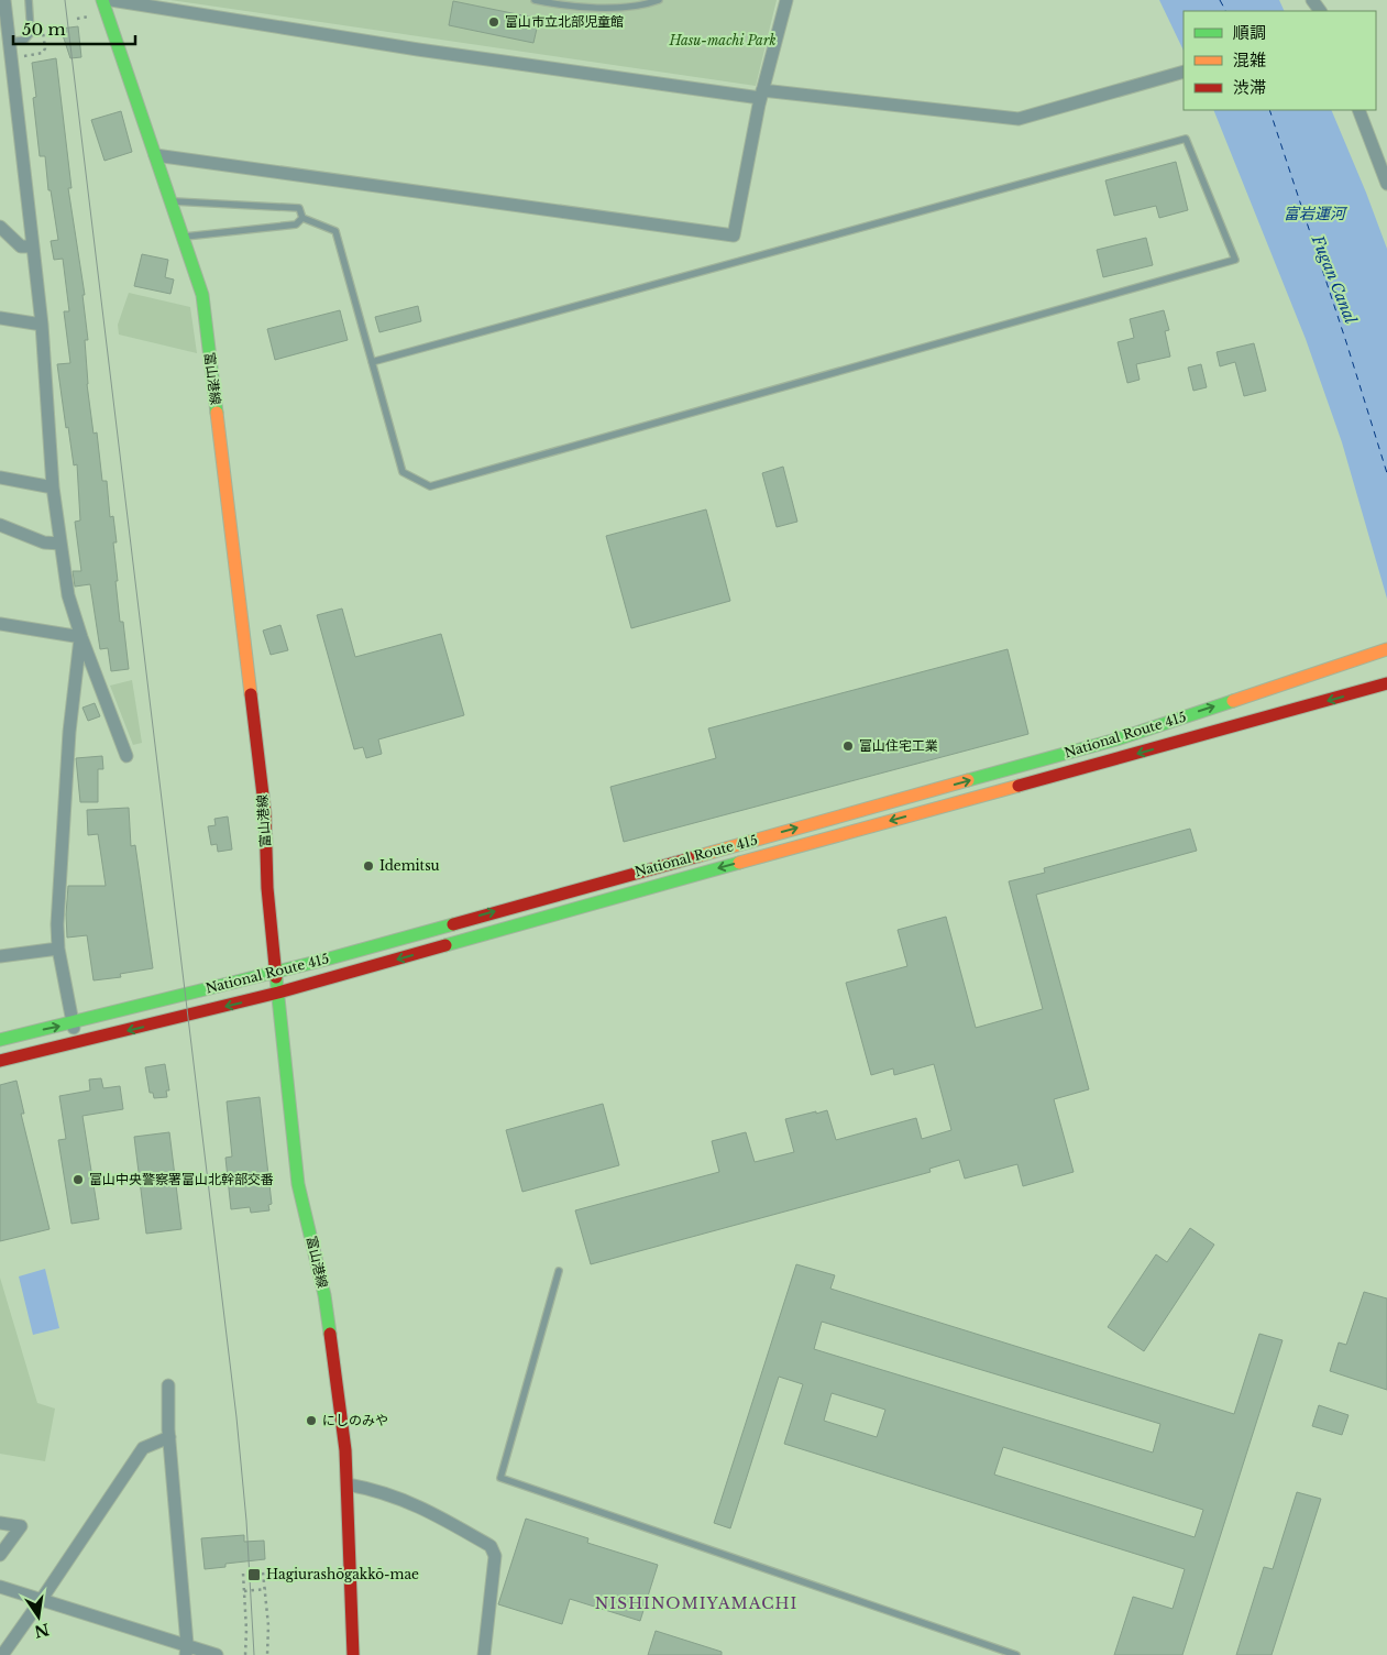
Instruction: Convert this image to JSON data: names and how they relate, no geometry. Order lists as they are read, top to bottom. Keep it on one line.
{"streets":{"main road":["富山港線","National Route 415"]},"crossings":[["富山港線","National Route 415"]],"districts":["NISHINOMIYAMACHI"],"water":["富岩運河","Fugan Canal"],"parks":["Hasu-machi Park"],"places":{"other":["富山市立北部児童館","富山住宅工業","Idemitsu","富山中央警察署富山北幹部交番","にしのみや"],"transit":["Hagiurashōgakkō-mae"]},"legend":["順調","混雑","渋滞"],"scale_bar":"50 m","north":"bottom"}
